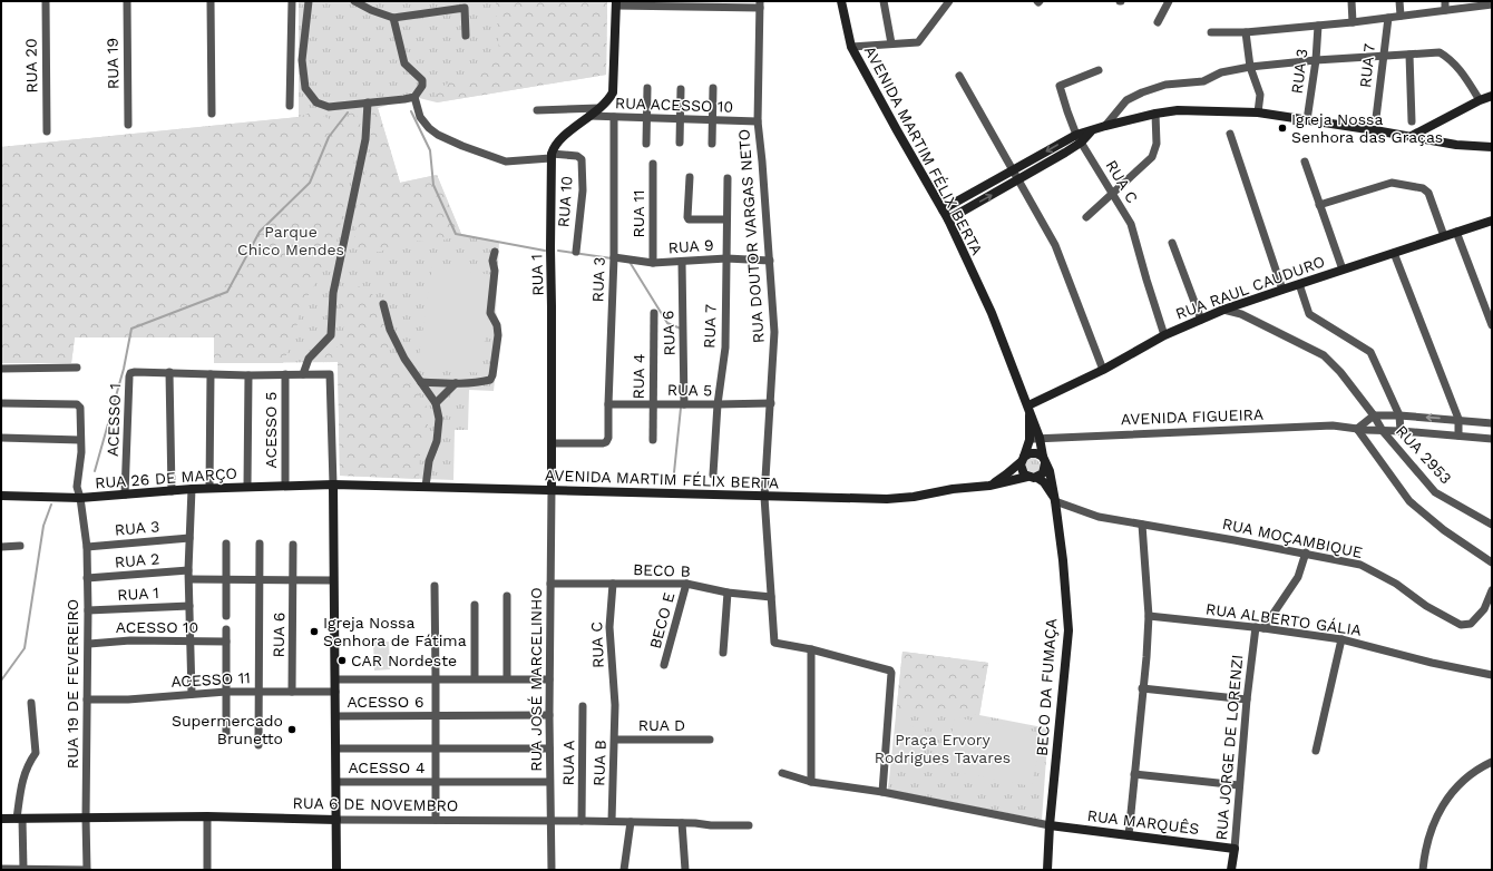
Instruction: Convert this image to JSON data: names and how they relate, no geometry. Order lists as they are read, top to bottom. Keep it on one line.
{"streets":{"street":["RUA 19","RUA 20","RUA 7","RUA 3","RUA ACESSO 10","AVENIDA MARTIM FÉLIX BERTA","RUA C","RUA 10","RUA 11","RUA DOUTOR VARGAS NETO","RUA 9","RUA 1","RUA RAUL CAUDURO","RUA 6","RUA 4","RUA 5","AVENIDA FIGUEIRA","ACESSO 1","ACESSO 5","RUA 2953","RUA 26 DE MARÇO","RUA MOÇAMBIQUE","RUA 2","BECO B","RUA ALBERTO GÁLIA","BECO E","ACESSO 10","ACESSO 11","RUA JOSÉ MARCELINHO","RUA 19 DE FEVEREIRO","BECO DA FUMAÇA","ACESSO 6","RUA D","RUA JORGE DE LORENZI","RUA A","RUA B","ACESSO 4","RUA 6 DE NOVEMBRO","RUA MARQUÊS"]},"crossings":[["RUA 7","RUA 9"],["RUA 7","RUA 5"],["RUA 3","RUA ACESSO 10"],["RUA 3","RUA 9"],["RUA 3","RUA 1"],["RUA 3","RUA 5"],["RUA 3","RUA 19 DE FEVEREIRO"],["RUA ACESSO 10","RUA DOUTOR VARGAS NETO"],["AVENIDA MARTIM FÉLIX BERTA","RUA DOUTOR VARGAS NETO"],["AVENIDA MARTIM FÉLIX BERTA","RUA 1"],["AVENIDA MARTIM FÉLIX BERTA","RUA RAUL CAUDURO"],["AVENIDA MARTIM FÉLIX BERTA","AVENIDA FIGUEIRA"],["AVENIDA MARTIM FÉLIX BERTA","RUA 26 DE MARÇO"],["AVENIDA MARTIM FÉLIX BERTA","RUA JOSÉ MARCELINHO"],["AVENIDA MARTIM FÉLIX BERTA","BECO DA FUMAÇA"],["RUA C","RUA RAUL CAUDURO"],["RUA C","BECO B"],["RUA C","RUA B"],["RUA 10","RUA 1"],["RUA 11","RUA 9"],["RUA DOUTOR VARGAS NETO","RUA 9"],["RUA DOUTOR VARGAS NETO","RUA 5"],["RUA DOUTOR VARGAS NETO","BECO B"],["RUA 9","RUA 6"],["RUA 1","RUA JOSÉ MARCELINHO"],["RUA 1","RUA 19 DE FEVEREIRO"],["RUA RAUL CAUDURO","RUA 2953"],["RUA 6","RUA 5"],["RUA 6","ACESSO 11"],["RUA 4","RUA 5"],["AVENIDA FIGUEIRA","RUA 2953"],["ACESSO 1","RUA 26 DE MARÇO"],["ACESSO 5","RUA 26 DE MARÇO"],["RUA 26 DE MARÇO","RUA 19 DE FEVEREIRO"],["RUA MOÇAMBIQUE","BECO DA FUMAÇA"],["RUA MOÇAMBIQUE","RUA JORGE DE LORENZI"],["RUA 2","RUA 19 DE FEVEREIRO"],["BECO B","BECO E"],["BECO B","RUA JOSÉ MARCELINHO"],["RUA ALBERTO GÁLIA","RUA JORGE DE LORENZI"],["ACESSO 10","RUA 19 DE FEVEREIRO"],["ACESSO 11","RUA 19 DE FEVEREIRO"],["RUA JOSÉ MARCELINHO","ACESSO 6"],["RUA JOSÉ MARCELINHO","RUA 6 DE NOVEMBRO"],["RUA 19 DE FEVEREIRO","RUA 6 DE NOVEMBRO"],["BECO DA FUMAÇA","RUA MARQUÊS"],["RUA D","RUA B"],["RUA JORGE DE LORENZI","RUA MARQUÊS"],["RUA A","RUA 6 DE NOVEMBRO"],["RUA B","RUA 6 DE NOVEMBRO"]],"parks":["Parque Chico Mendes","Praça Ervory Rodrigues Tavares"],"places":["Igreja Nossa Senhora das Graças","Igreja Nossa Senhora de Fátima","CAR Nordeste","Supermercado Brunetto"]}
